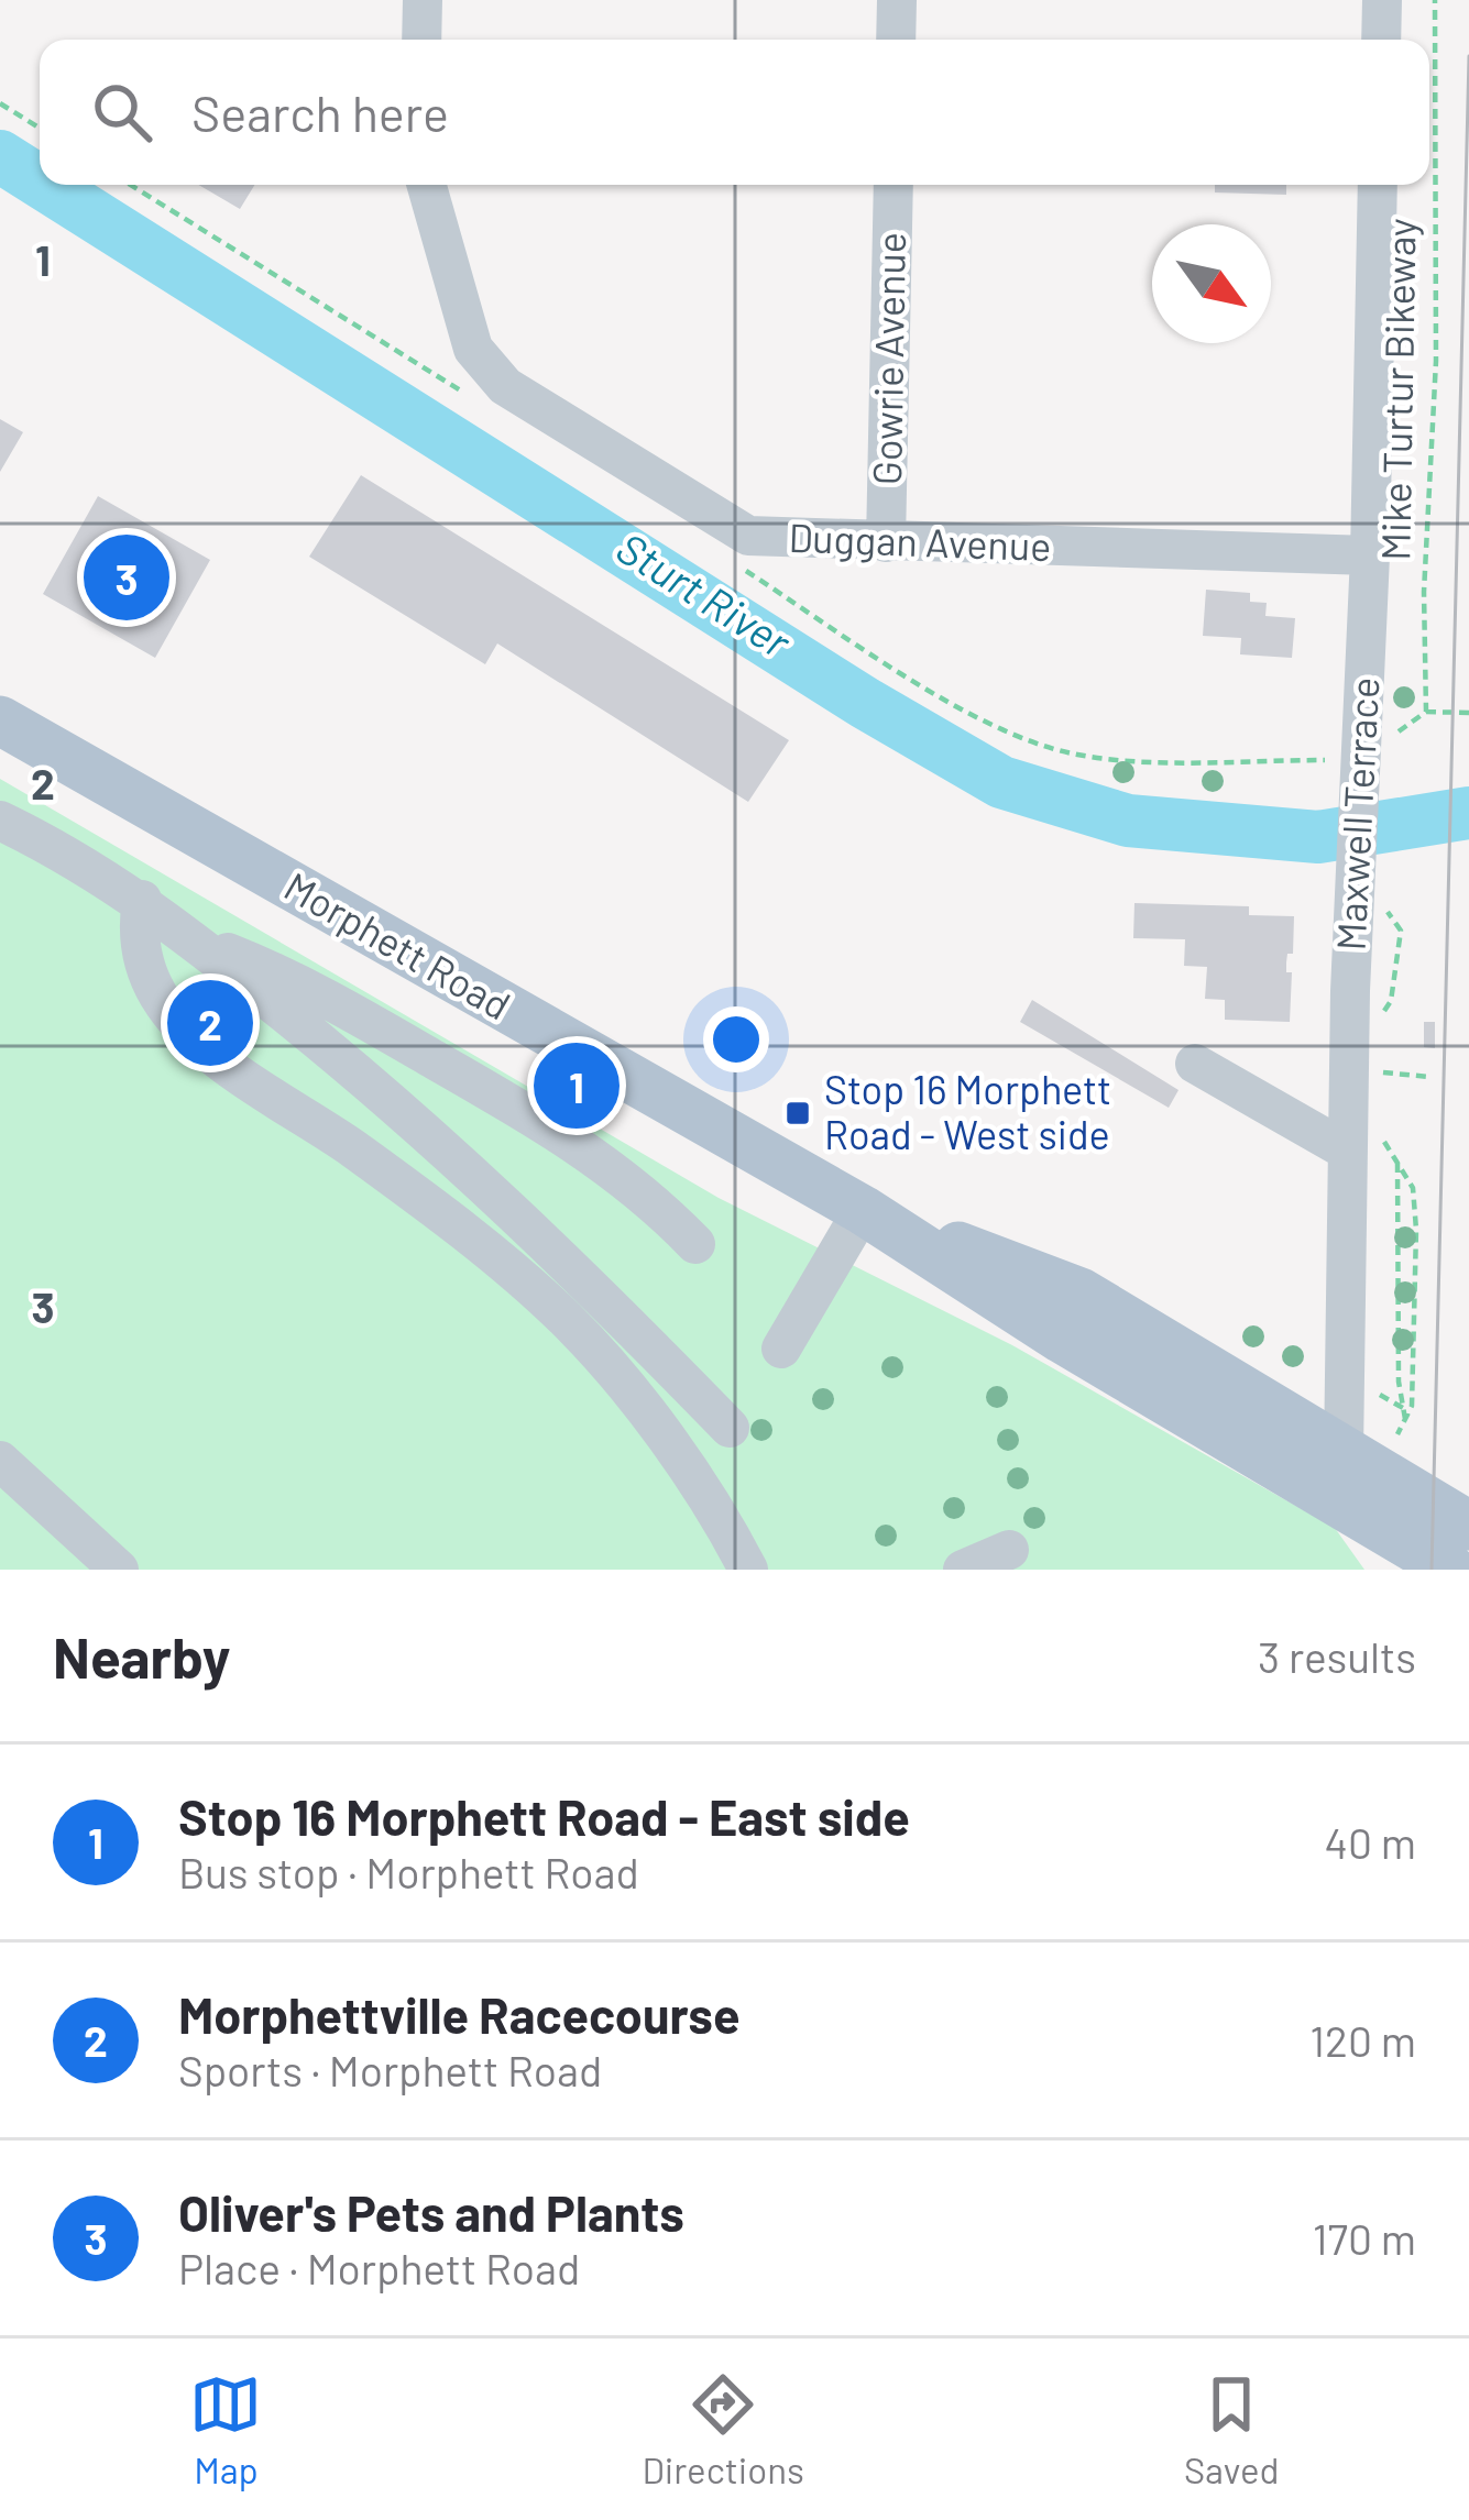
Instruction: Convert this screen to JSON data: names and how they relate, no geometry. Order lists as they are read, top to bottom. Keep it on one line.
{"streets":{"main road":["Morphett Road"],"street":["Gowrie Avenue","Duggan Avenue","Maxwell Terrace"],"path":["Mike Turtur Bikeway"]},"crossings":[["Gowrie Avenue","Duggan Avenue"],["Duggan Avenue","Maxwell Terrace"],["Maxwell Terrace","Morphett Road"]],"water":["Sturt River"],"places":{"transit":["Stop 16 Morphett Road - West side"]},"north":"bottom right","page":{"search":"Search here","pins":["3","2","1"],"heading":["Nearby","3 results"],"list":[{"mark":"1","name":"Stop 16 Morphett Road - East side","note":"Bus stop · Morphett Road","value":"40 m"},{"mark":"2","name":"Morphettville Racecourse","note":"Sports · Morphett Road","value":"120 m"},{"mark":"3","name":"Oliver's Pets and Plants","note":"Place · Morphett Road","value":"170 m"}],"nav":["Map","Directions","Saved"]},"grid":{"rows":["1","2","3"]}}
